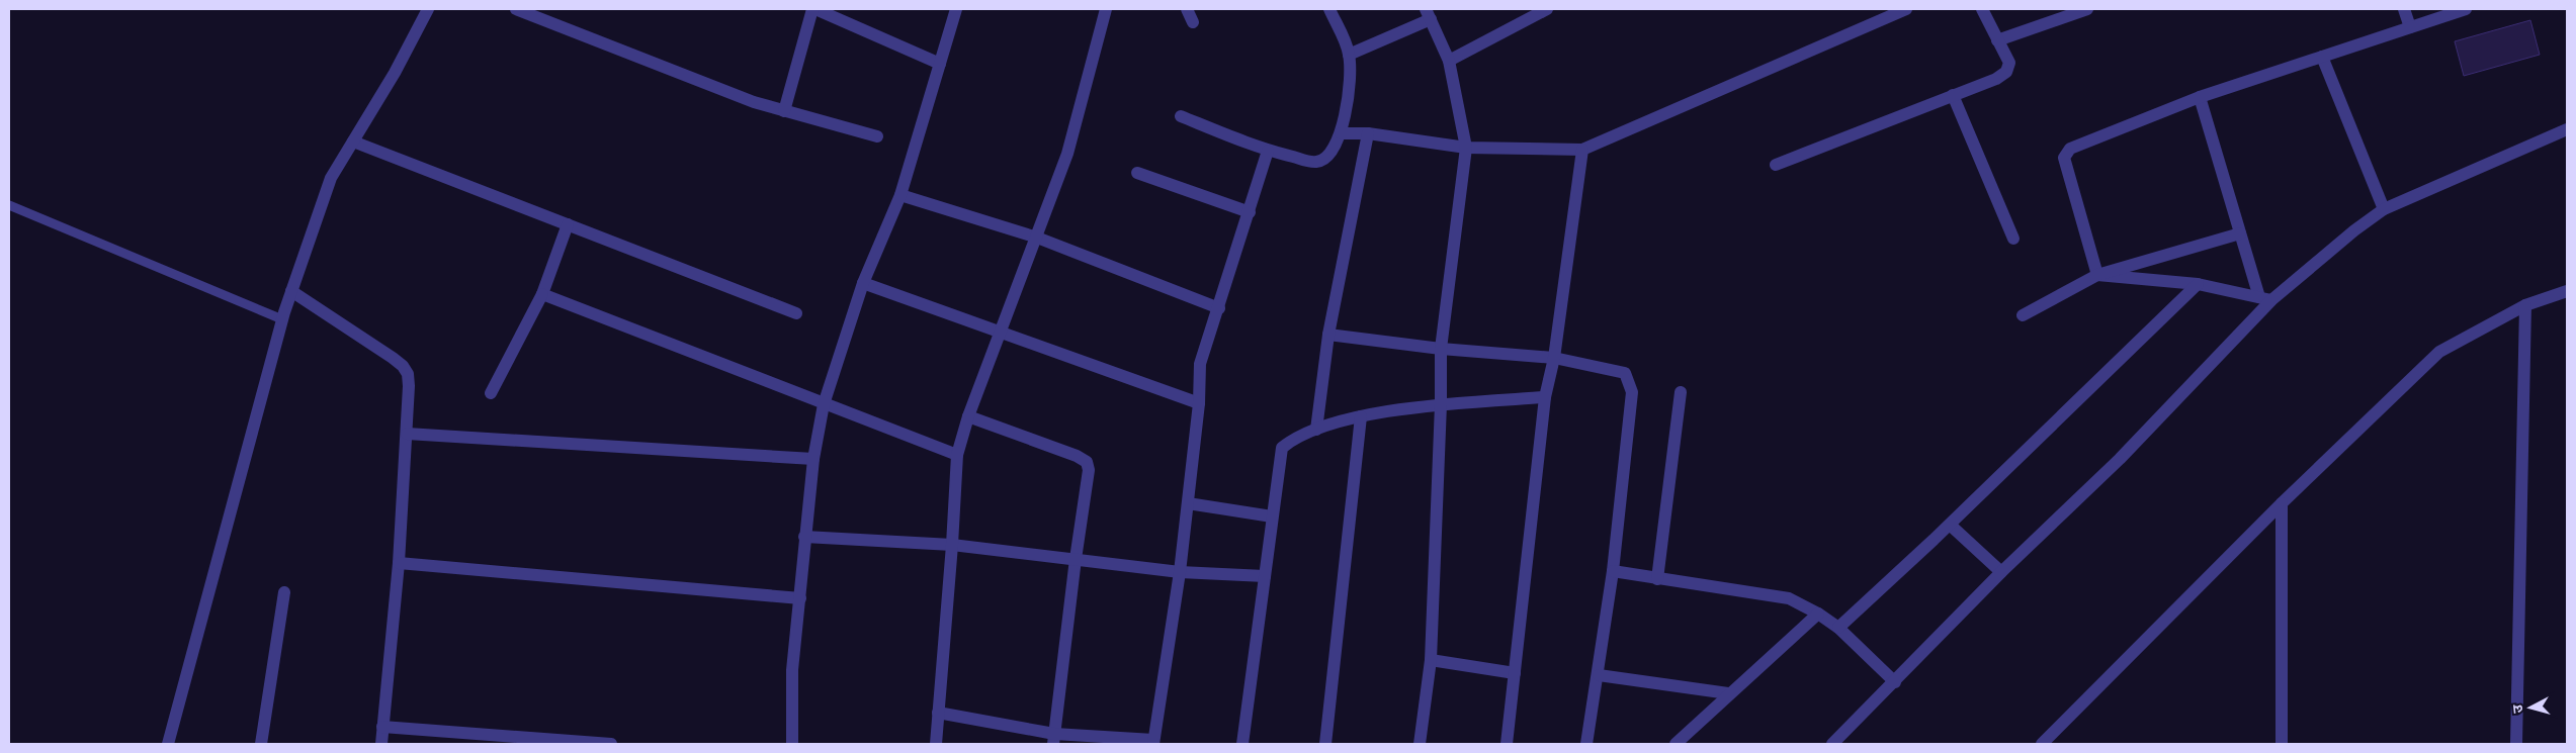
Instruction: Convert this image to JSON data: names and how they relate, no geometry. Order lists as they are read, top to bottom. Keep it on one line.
{"north":"left"}
